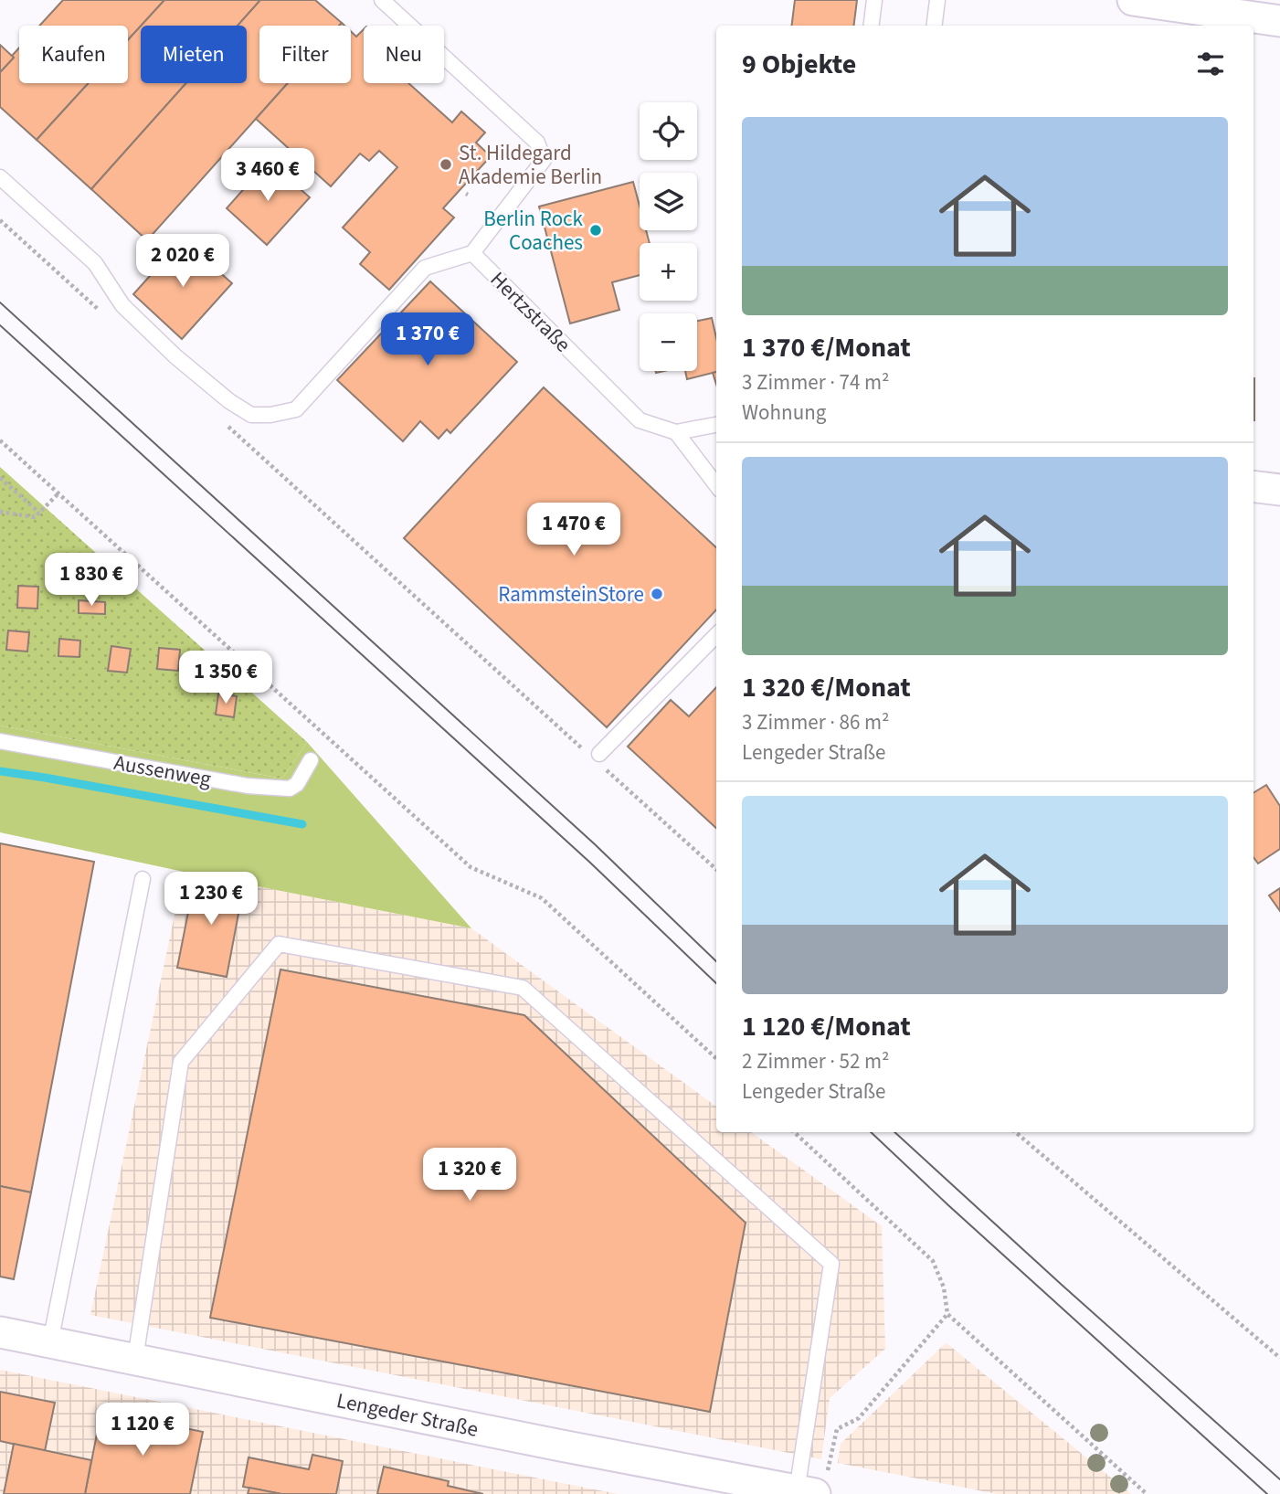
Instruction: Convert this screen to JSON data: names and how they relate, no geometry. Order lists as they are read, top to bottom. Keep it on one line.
{"streets":{"street":["Lengeder Straße"],"lane":["Hertzstraße","Aussenweg"]},"places":["St. Hildegard Akademie Berlin","Berlin Rock Coaches","RammsteinStore"],"page":{"chip":["Kaufen","Mieten","Filter","Neu"],"heading":"9 Objekte","map_buttons":["+","−"],"list":[{"name":"1 370 €/Monat","note":"3 Zimmer · 74 m² · Wohnung"},{"name":"1 320 €/Monat","note":"3 Zimmer · 86 m² · Lengeder Straße"},{"name":"1 120 €/Monat","note":"2 Zimmer · 52 m² · Lengeder Straße"}],"price":["3 460 €","2 020 €","1 370 €","1 470 €","1 830 €","1 350 €","1 230 €","1 320 €","1 120 €"]}}
